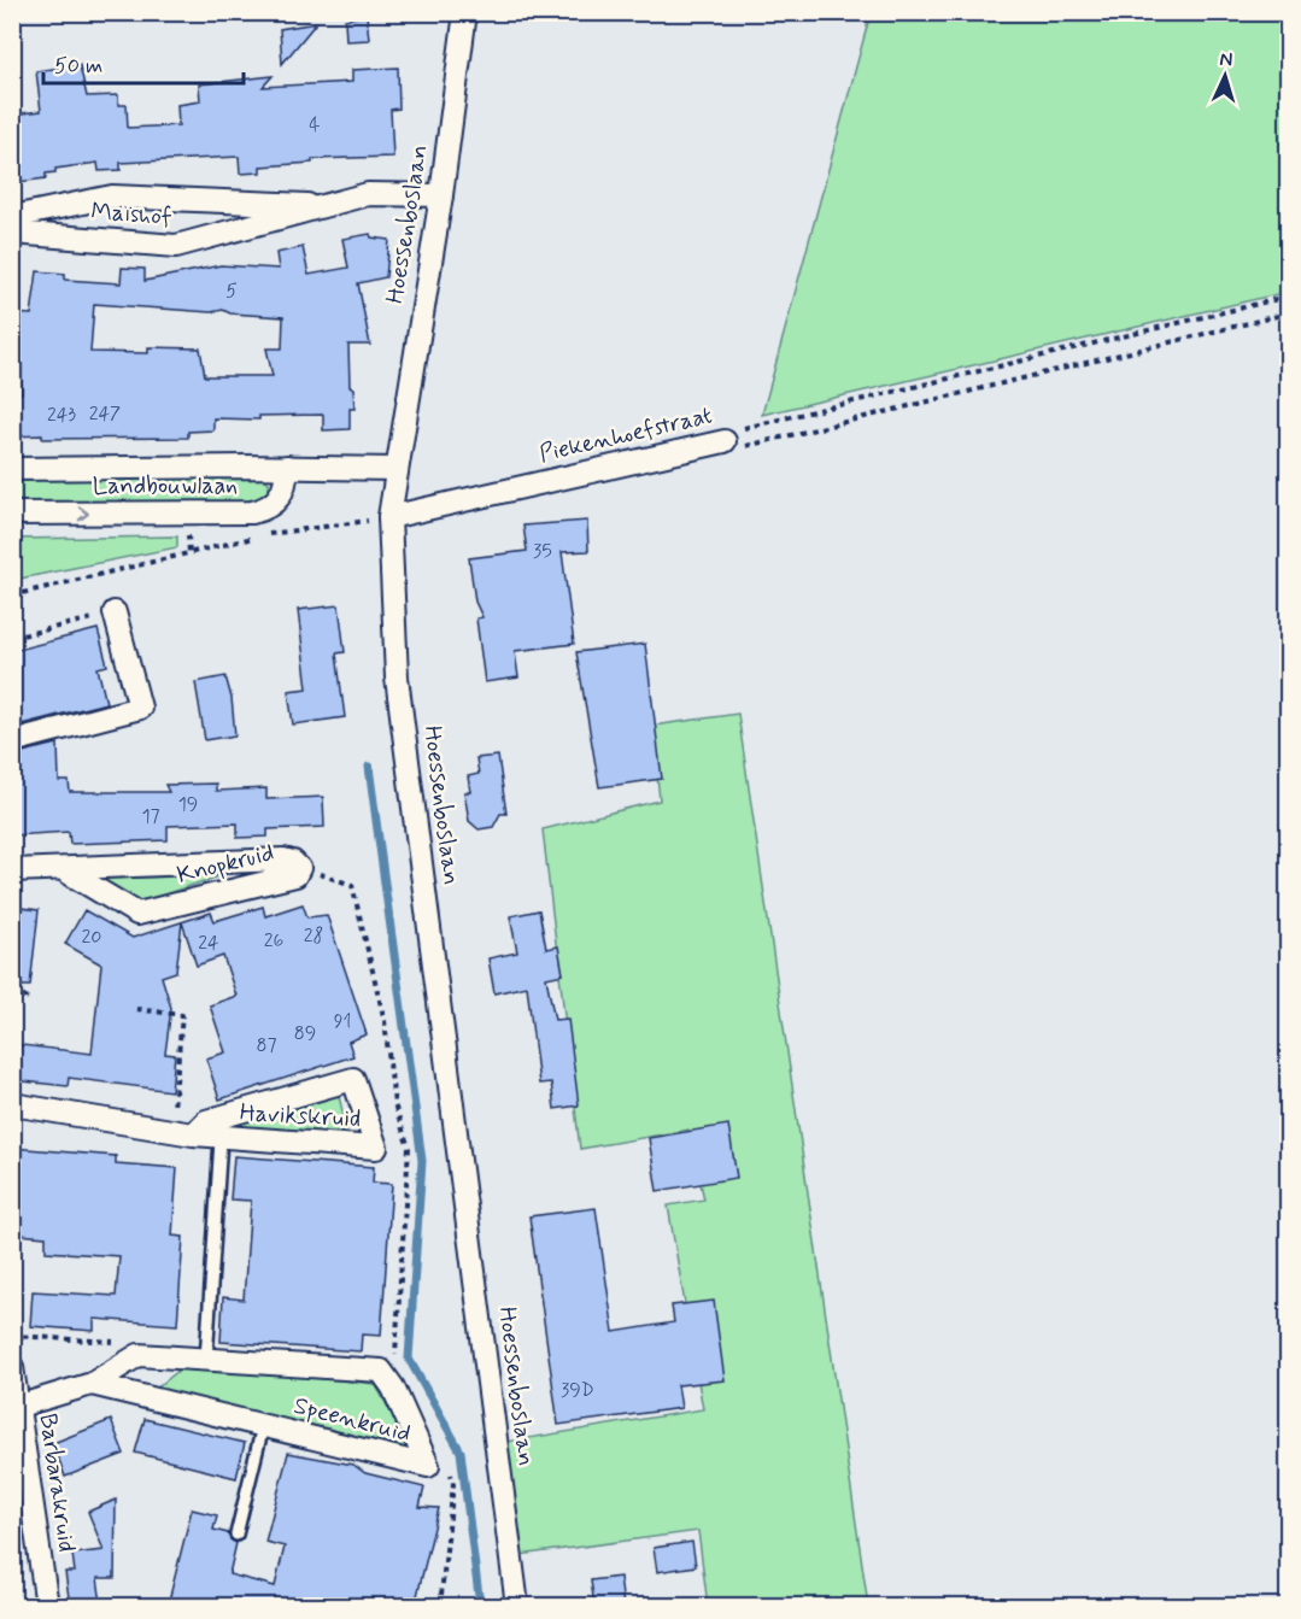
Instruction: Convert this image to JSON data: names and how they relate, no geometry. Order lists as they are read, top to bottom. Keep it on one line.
{"streets":{"street":["Maïshof","Hoessenboslaan","Piekenhoefstraat","Landbouwlaan","Knopkruid","Havikskruid","Speenkruid","Barbarakruid"]},"crossings":[["Maïshof","Hoessenboslaan"],["Hoessenboslaan","Piekenhoefstraat"],["Hoessenboslaan","Landbouwlaan"],["Speenkruid","Barbarakruid"]],"house_numbers":["4","5","247","243","35","19","17","28","20","26","24","91","89","87","39D"],"scale_bar":"50 m","north":"top"}
